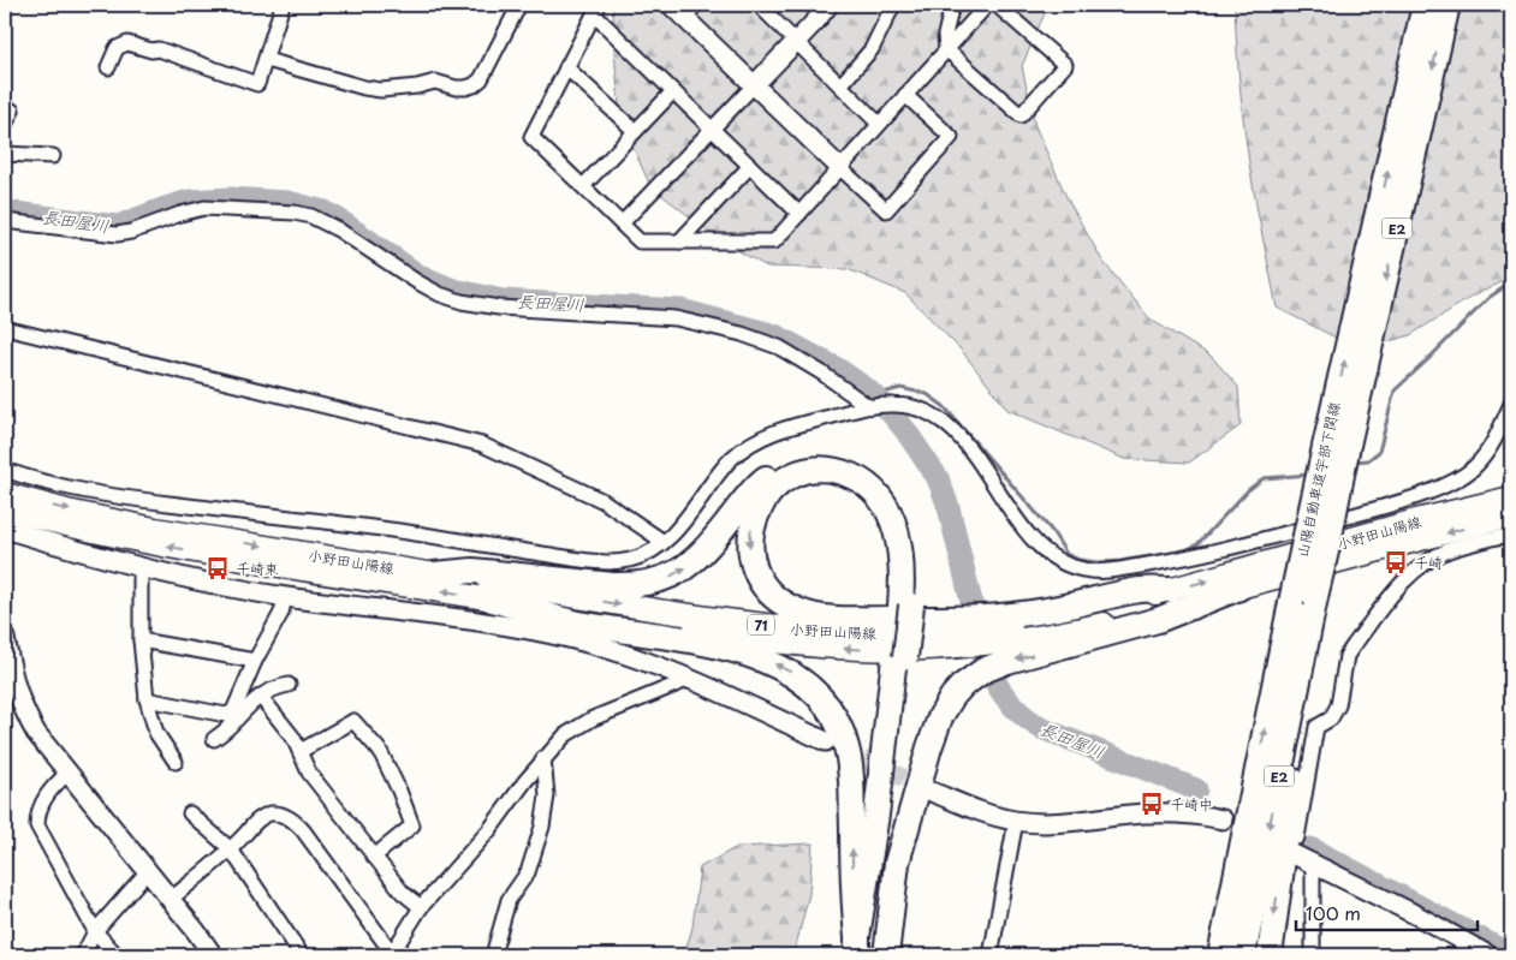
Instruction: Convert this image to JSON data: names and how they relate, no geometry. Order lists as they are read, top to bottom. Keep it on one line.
{"streets":{"highway":["E2","山陽自動車道宇部下関線"],"main road":["小野田山陽線","71"]},"water":["長田屋川"],"places":{"bus stop":["千崎","千崎東","千崎中"]},"scale_bar":"100 m"}
